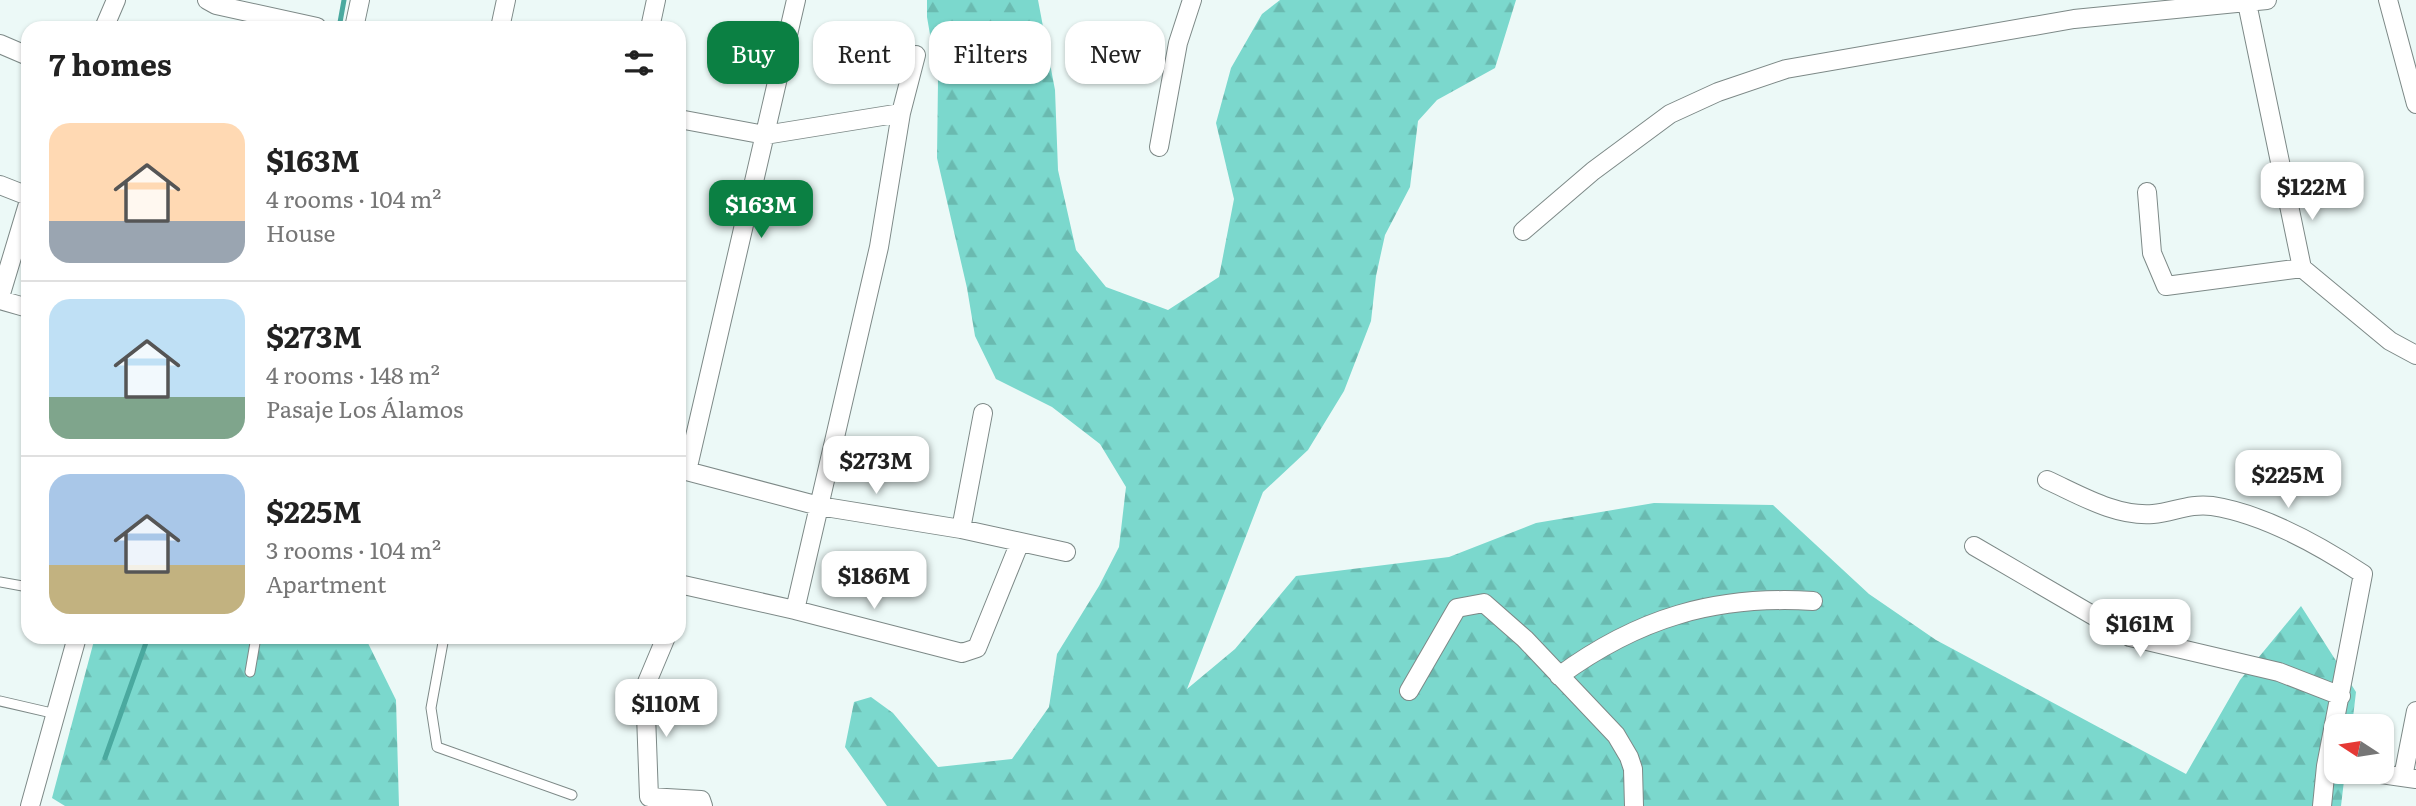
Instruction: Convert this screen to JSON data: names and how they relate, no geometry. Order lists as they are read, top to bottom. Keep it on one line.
{"north":"left","page":{"chip":["Buy","Rent","Filters","New"],"heading":"7 homes","list":[{"name":"$163M","note":"4 rooms · 104 m² · House"},{"name":"$273M","note":"4 rooms · 148 m² · Pasaje Los Álamos"},{"name":"$225M","note":"3 rooms · 104 m² · Apartment"}],"price":["$122M","$163M","$273M","$225M","$186M","$161M","$110M"]}}
